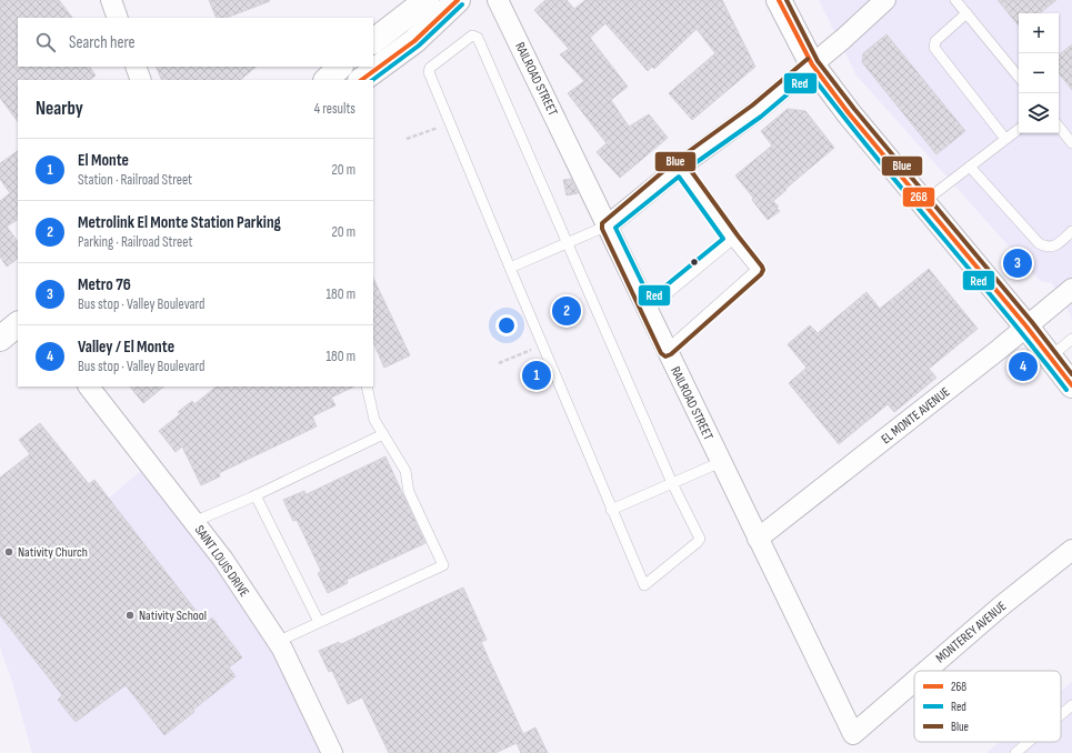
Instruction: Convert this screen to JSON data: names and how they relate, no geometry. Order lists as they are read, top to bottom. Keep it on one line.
{"streets":{"street":["RAILROAD STREET","EL MONTE AVENUE","SAINT LOUIS DRIVE","MONTEREY AVENUE"]},"crossings":[["RAILROAD STREET","EL MONTE AVENUE"],["RAILROAD STREET","MONTEREY AVENUE"]],"places":["Nativity Church","Nativity School"],"lines":["transit line 268","transit line Blue","transit line Red"],"legend":["268","Red","Blue"],"page":{"map_buttons":["+","−"],"search":"Search here","heading":["Nearby","4 results"],"list":[{"mark":"1","name":"El Monte","note":"Station · Railroad Street","value":"20 m"},{"mark":"2","name":"Metrolink El Monte Station Parking","note":"Parking · Railroad Street","value":"20 m"},{"mark":"3","name":"Metro 76","note":"Bus stop · Valley Boulevard","value":"180 m"},{"mark":"4","name":"Valley / El Monte","note":"Bus stop · Valley Boulevard","value":"180 m"}],"pins":["3","2","4","1"]}}
